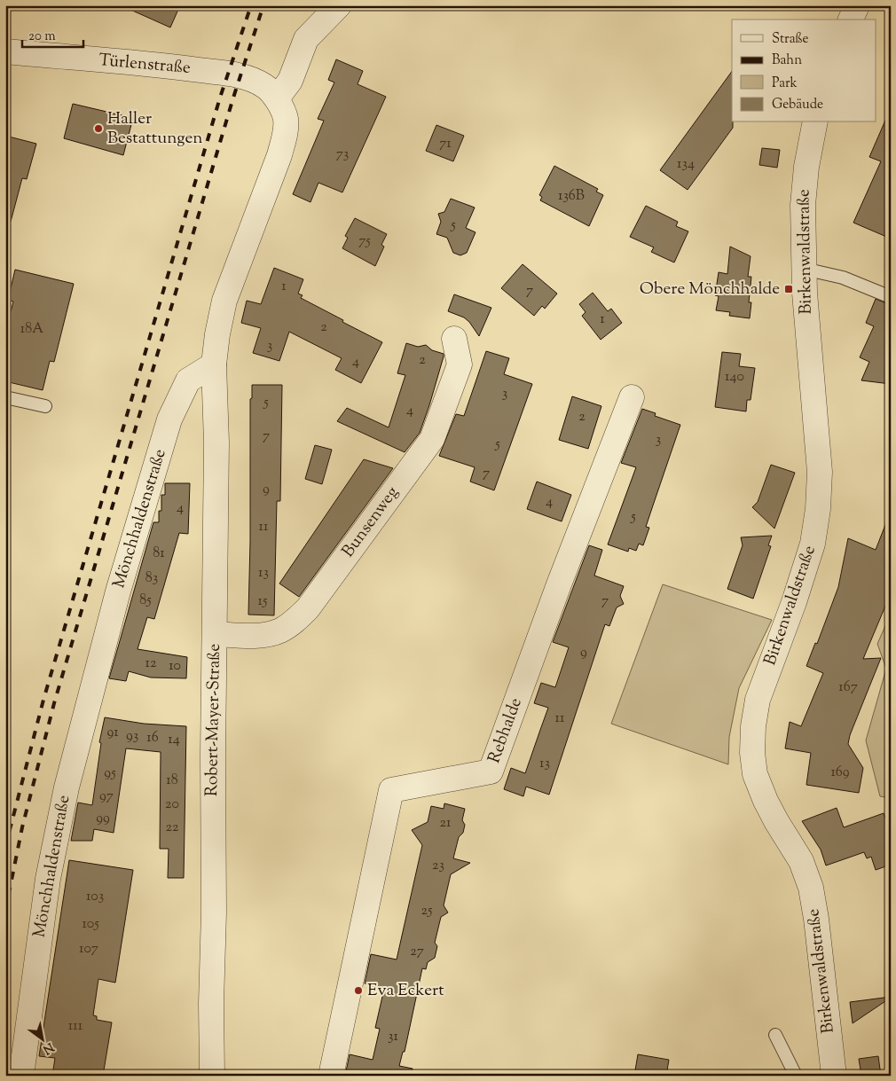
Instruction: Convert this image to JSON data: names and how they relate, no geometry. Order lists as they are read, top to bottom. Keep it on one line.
{"streets":{"street":["Türlenstraße","Birkenwaldstraße","Mönchhaldenstraße","Bunsenweg","Robert-Mayer-Straße","Rebhalde"]},"crossings":[["Mönchhaldenstraße","Robert-Mayer-Straße"],["Bunsenweg","Robert-Mayer-Straße"]],"places":{"other":["Haller Bestattungen","Eva Eckert"],"transit":["Obere Mönchhalde"]},"house_numbers":["71","73","134","136B","5","75","1","7","1","2","18A","3","2","4","140","3","5","4","2","7","3","5","7","9","4","4","5","11","81","13","83","85","15","7","9","12","10","167","11","91","93","16","14","13","169","95","18","97","20","99","21","22","23","103","25","105","107","27","111","31"],"legend":["Straße","Bahn","Park","Gebäude"],"scale_bar":"20 m","north":"bottom right"}
